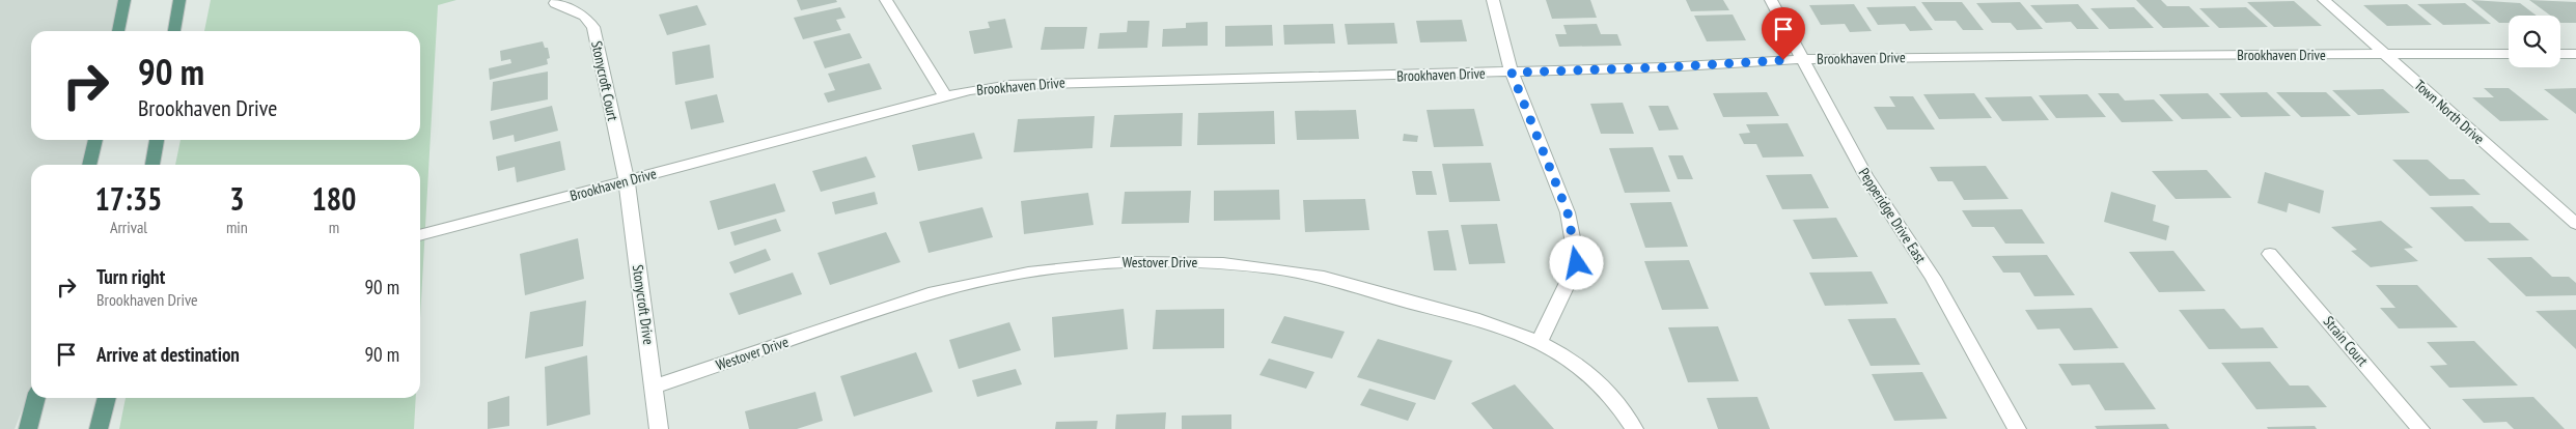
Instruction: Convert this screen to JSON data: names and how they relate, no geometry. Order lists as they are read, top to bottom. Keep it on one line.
{"streets":{"street":["Brookhaven Drive","Stonycroft Court","Town North Drive","Pepperidge Drive East","Westover Drive","Stonycroft Drive","Strain Court"]},"crossings":[["Brookhaven Drive","Stonycroft Court"],["Brookhaven Drive","Town North Drive"],["Brookhaven Drive","Pepperidge Drive East"],["Brookhaven Drive","Stonycroft Drive"],["Stonycroft Court","Stonycroft Drive"],["Westover Drive","Stonycroft Drive"]],"page":{"turn":["90 m","Brookhaven Drive"],"eta":["17:35","Arrival","3","min","180","m"],"list":[{"name":"Turn right","note":"Brookhaven Drive","value":"90 m"},{"name":"Arrive at destination","value":"90 m"}]}}
